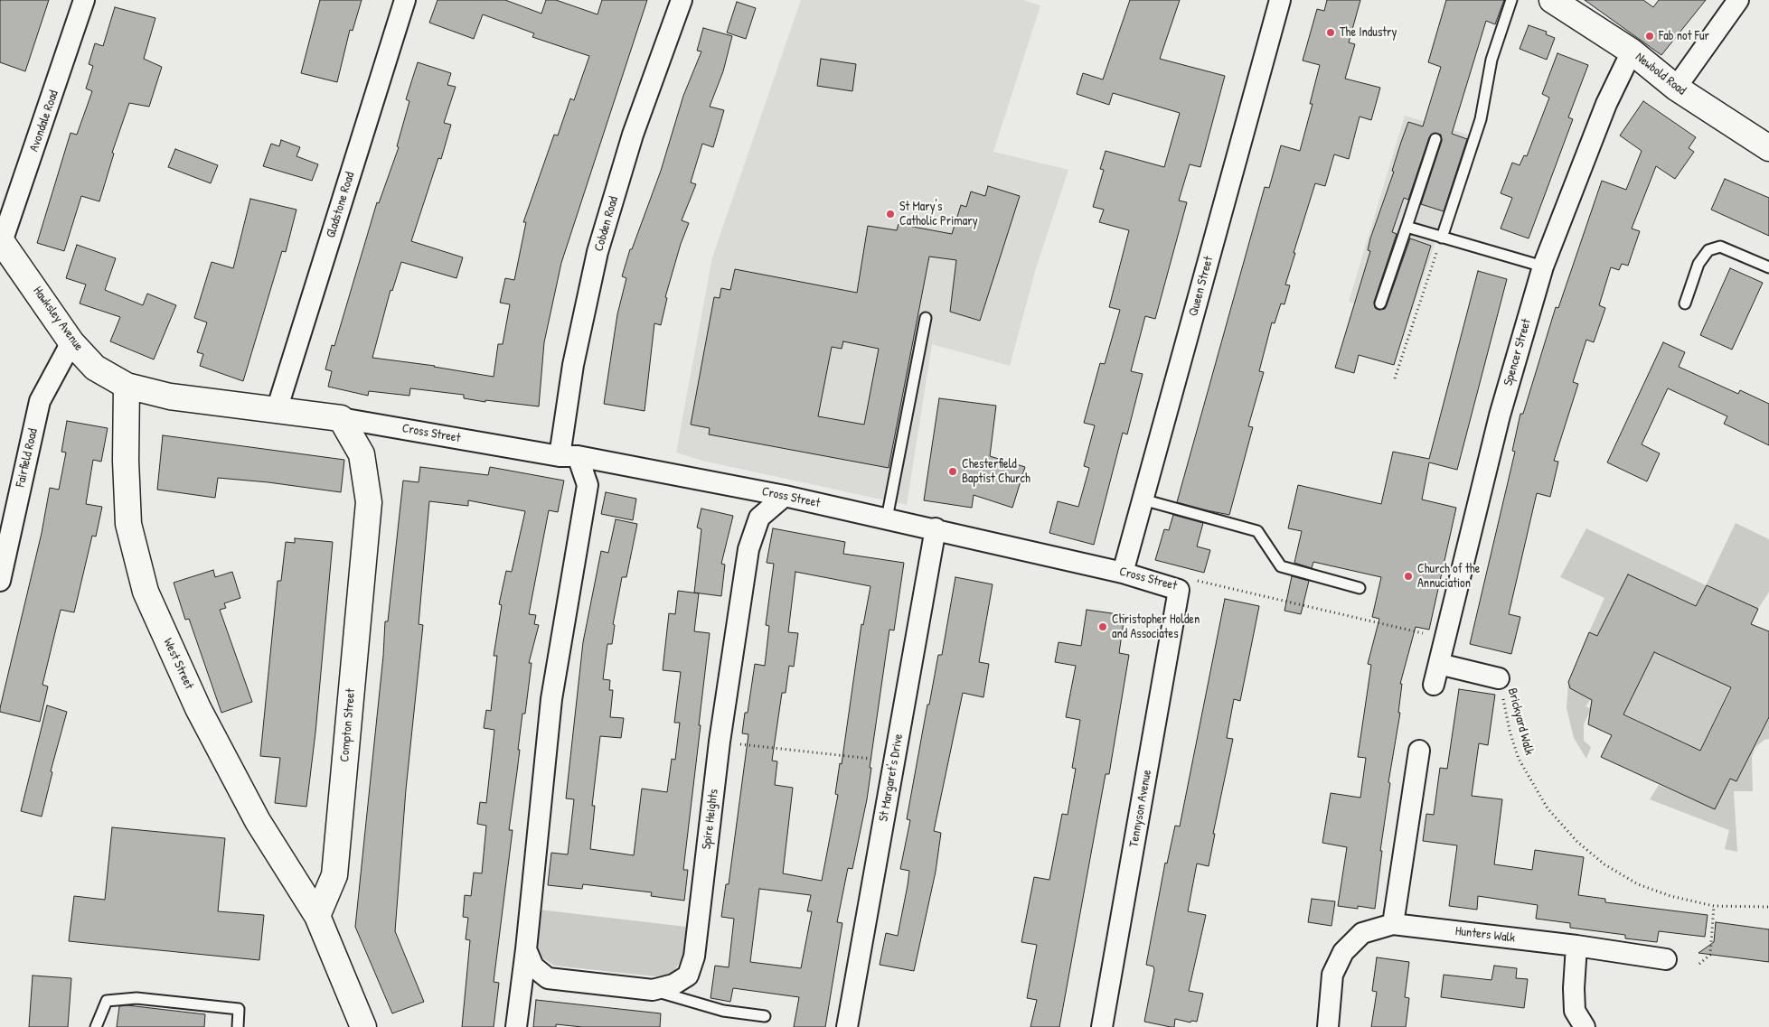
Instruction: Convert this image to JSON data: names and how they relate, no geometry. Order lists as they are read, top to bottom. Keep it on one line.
{"streets":{"street":["Newbold Road","Avondale Road","Gladstone Road","Cobden Road","Queen Street","Hawksley Avenue","Spencer Street","Cross Street","Fairfield Road","West Street","Compton Street","St Margaret's Drive","Tennyson Avenue","Spire Heights","Hunters Walk"],"path":["Brickyard Walk"]},"crossings":[["Newbold Road","Spencer Street"],["Avondale Road","Hawksley Avenue"],["Gladstone Road","Cross Street"],["Cobden Road","Cross Street"],["Queen Street","Cross Street"],["Hawksley Avenue","Cross Street"],["Hawksley Avenue","Fairfield Road"],["Hawksley Avenue","West Street"],["Spencer Street","Cross Street"],["Cross Street","West Street"],["Cross Street","Compton Street"],["Cross Street","St Margaret's Drive"],["Cross Street","Tennyson Avenue"],["Cross Street","Spire Heights"],["West Street","Compton Street"]],"places":["The Industry","Fab not Fur","St Mary's Catholic Primary","Chesterfield Baptist Church","Church of the Annuciation","Christopher Holden and Associates"]}
